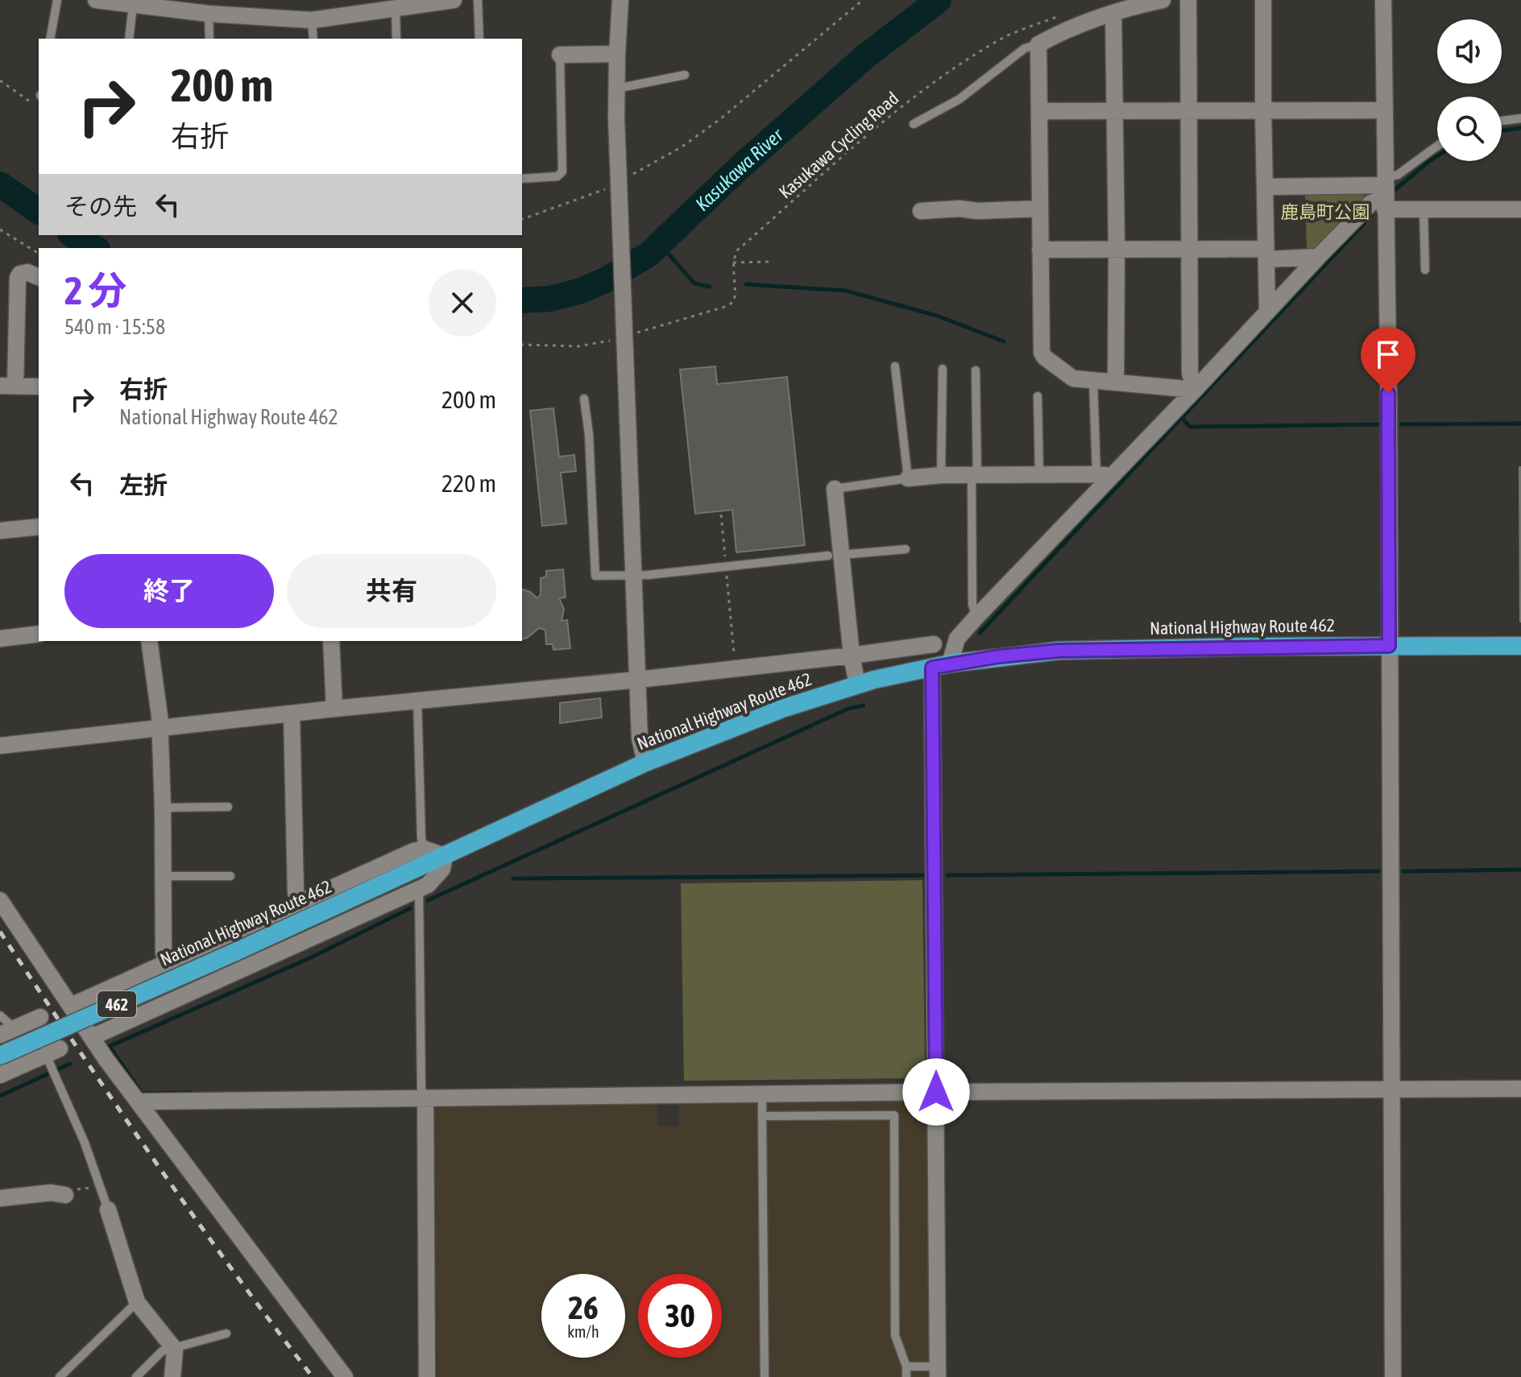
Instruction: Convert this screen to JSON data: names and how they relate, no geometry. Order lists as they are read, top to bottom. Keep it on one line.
{"streets":{"highway":["National Highway Route 462","462"],"path":["Kasukawa Cycling Road"]},"water":["Kasukawa River"],"parks":["鹿島町公園"],"page":{"turn":["200 m","右折"],"then":"その先","heading":["2 分","540 m · 15:58"],"list":[{"name":"右折","note":"National Highway Route 462","value":"200 m"},{"name":"左折","value":"220 m"}],"buttons":["終了","共有"],"speed":"26 km/h","limit":"30"}}
